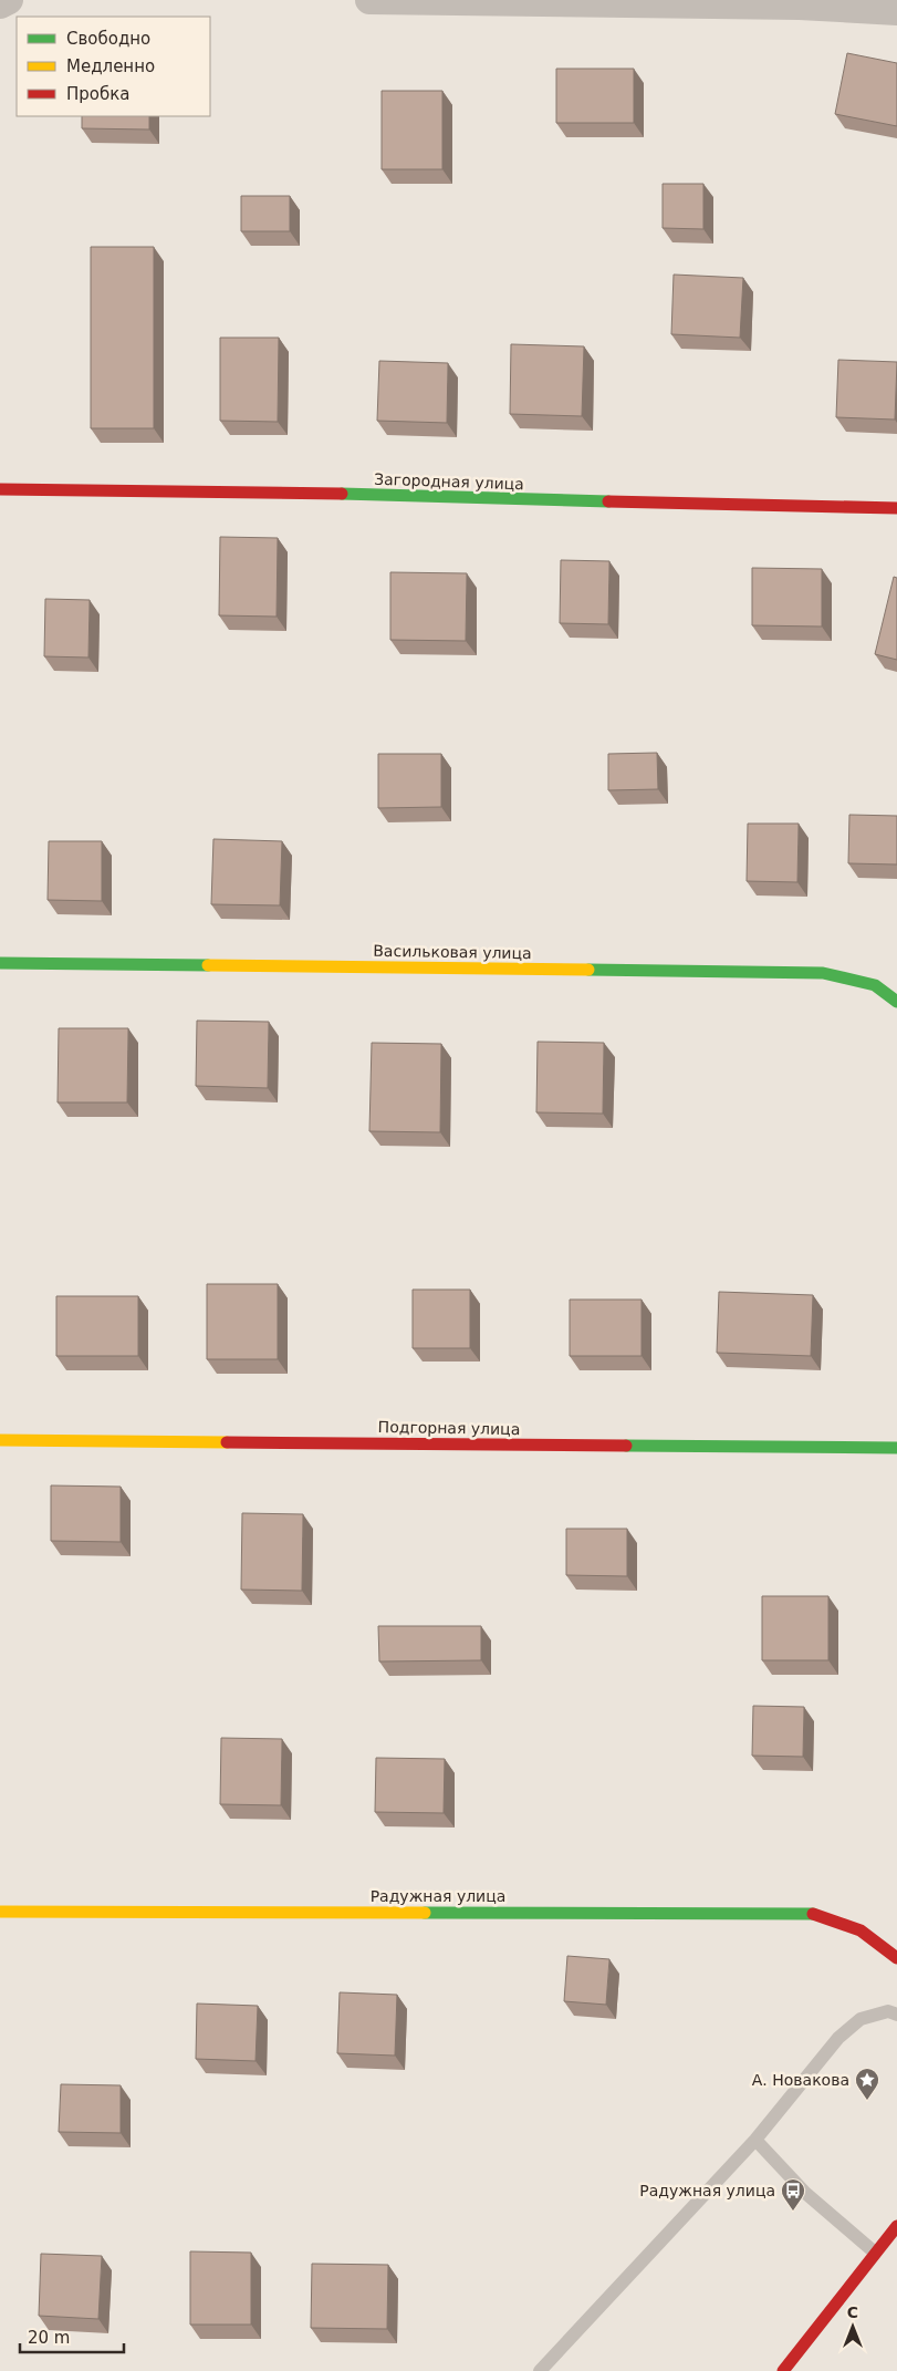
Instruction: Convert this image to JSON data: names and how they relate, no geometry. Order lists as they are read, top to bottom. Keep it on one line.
{"streets":{"street":["Загородная улица","Васильковая улица","Подгорная улица","Радужная улица"]},"places":{"place":["А. Новакова"],"bus stop":["Радужная улица"]},"legend":["Свободно","Медленно","Пробка"],"scale_bar":"20 m","north":"top"}
